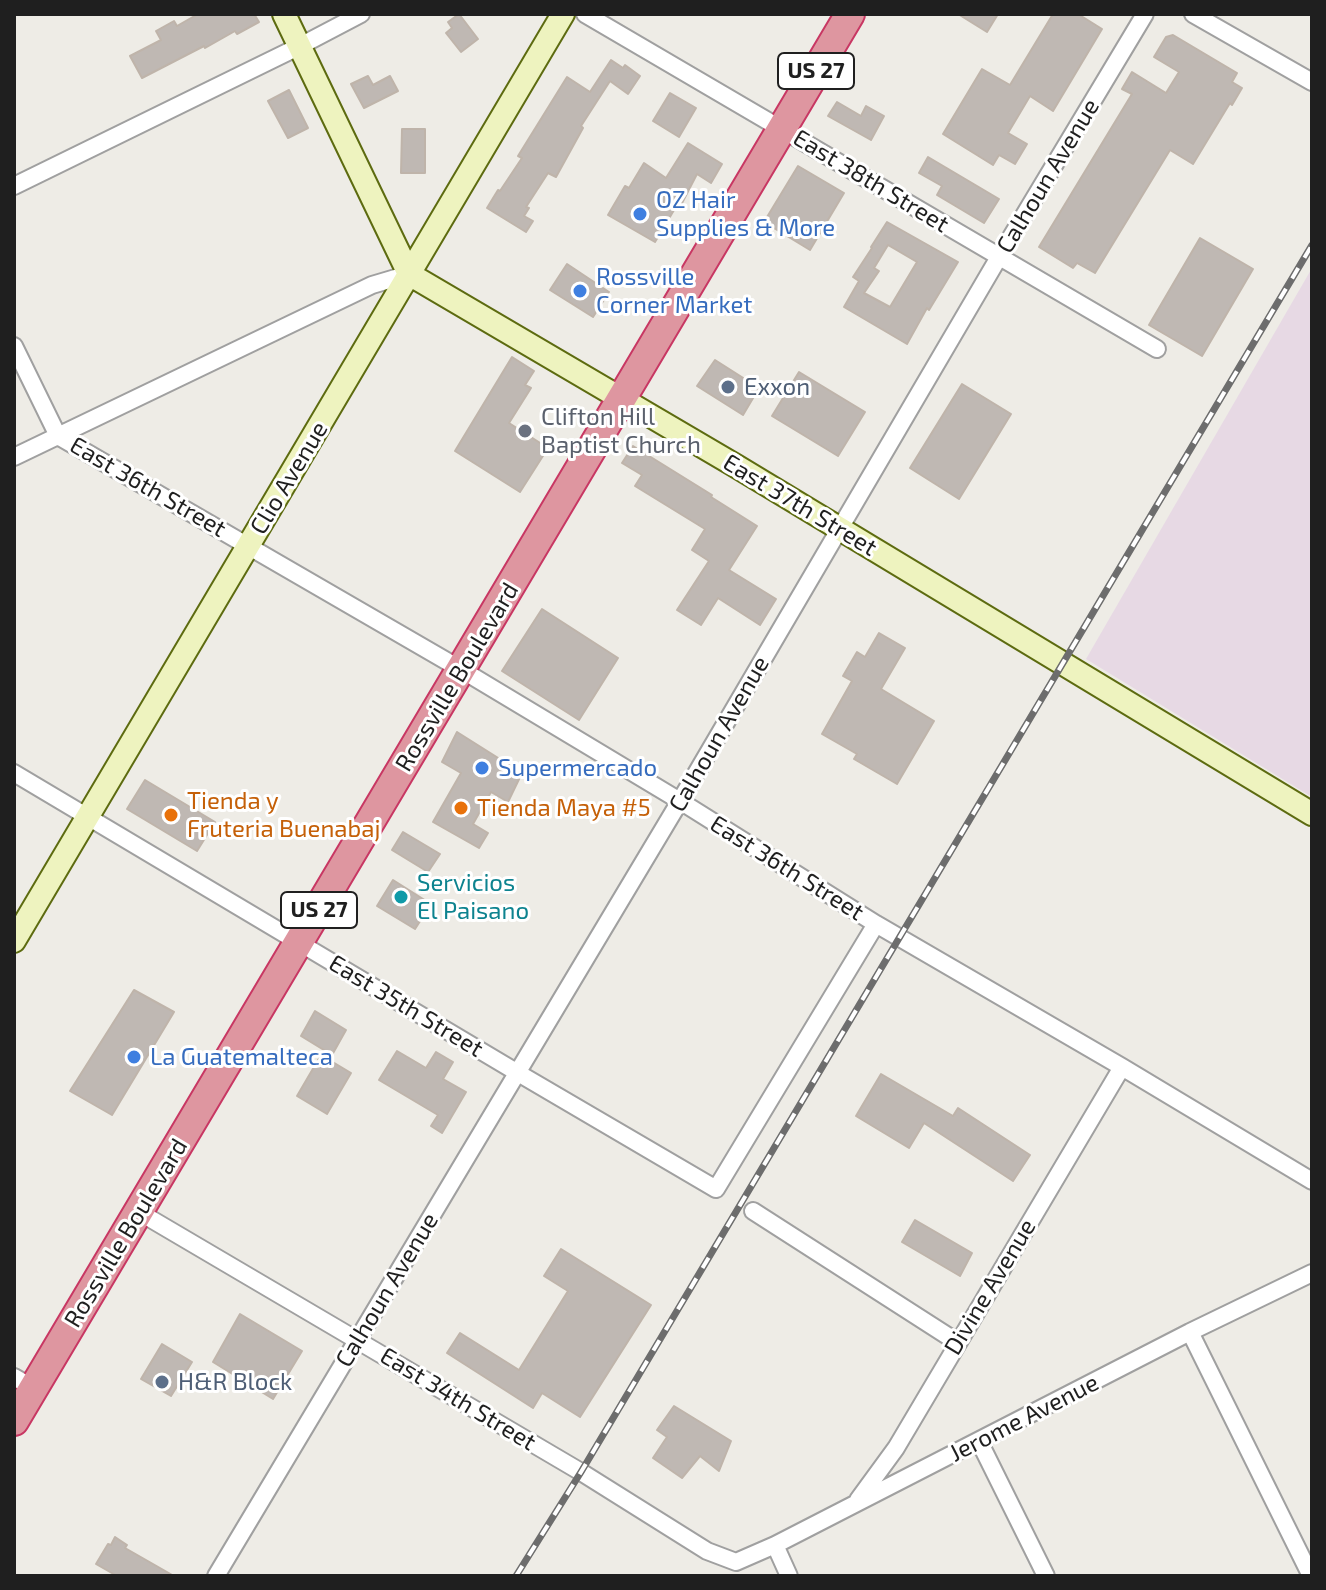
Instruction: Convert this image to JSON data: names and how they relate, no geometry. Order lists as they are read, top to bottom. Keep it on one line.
{"streets":{"highway":["US 27","Rossville Boulevard"],"main road":["Clio Avenue","East 37th Street"],"street":["Calhoun Avenue","East 38th Street","East 36th Street","East 35th Street","Divine Avenue","East 34th Street","Jerome Avenue"]},"crossings":[["Calhoun Avenue","East 38th Street"],["Calhoun Avenue","East 36th Street"],["Calhoun Avenue","East 37th Street"],["Calhoun Avenue","East 35th Street"],["Calhoun Avenue","East 34th Street"],["East 38th Street","Rossville Boulevard"],["Clio Avenue","East 36th Street"],["Clio Avenue","East 37th Street"],["Clio Avenue","East 35th Street"],["East 36th Street","Rossville Boulevard"],["East 36th Street","East 35th Street"],["East 36th Street","Divine Avenue"],["East 37th Street","Rossville Boulevard"],["Rossville Boulevard","East 35th Street"],["Rossville Boulevard","East 34th Street"],["Divine Avenue","Jerome Avenue"],["East 34th Street","Jerome Avenue"]],"places":["OZ Hair Supplies & More","Rossville Corner Market","Exxon","Clifton Hill Baptist Church","Supermercado","Tienda Maya #5","Tienda y Fruteria Buenabaj","Servicios El Paisano","La Guatemalteca","H&R Block"]}
